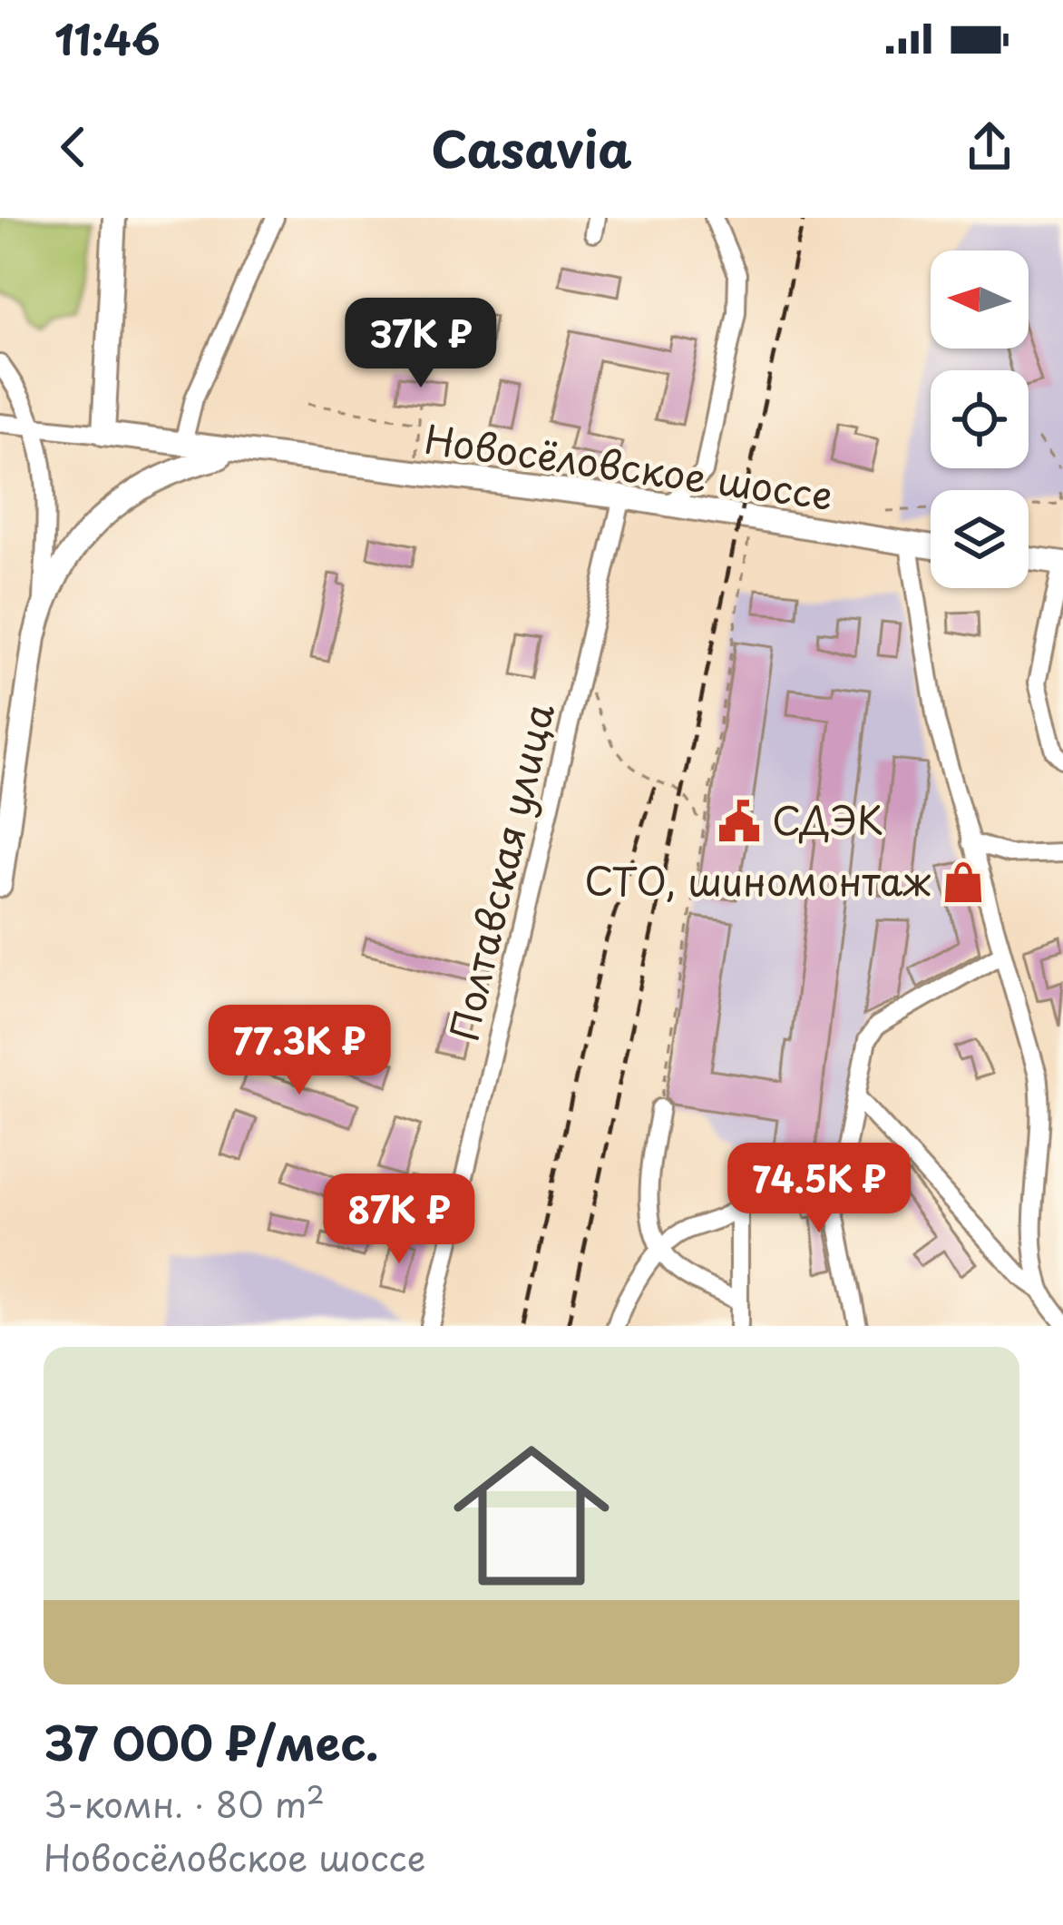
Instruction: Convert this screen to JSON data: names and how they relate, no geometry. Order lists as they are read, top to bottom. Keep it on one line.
{"streets":{"main road":["Новосёловское шоссе"],"street":["Полтавская улица"]},"crossings":[["Новосёловское шоссе","Полтавская улица"]],"places":{"public building":["СДЭК"],"shop":["СТО, шиномонтаж"]},"north":"left","page":{"status":"11:46","header":"Casavia","price":["37K ₽","77.3K ₽","74.5K ₽","87K ₽"],"list":[{"name":"37 000 ₽/мес.","note":"3-комн. · 80 m² · Новосёловское шоссе"}]}}
